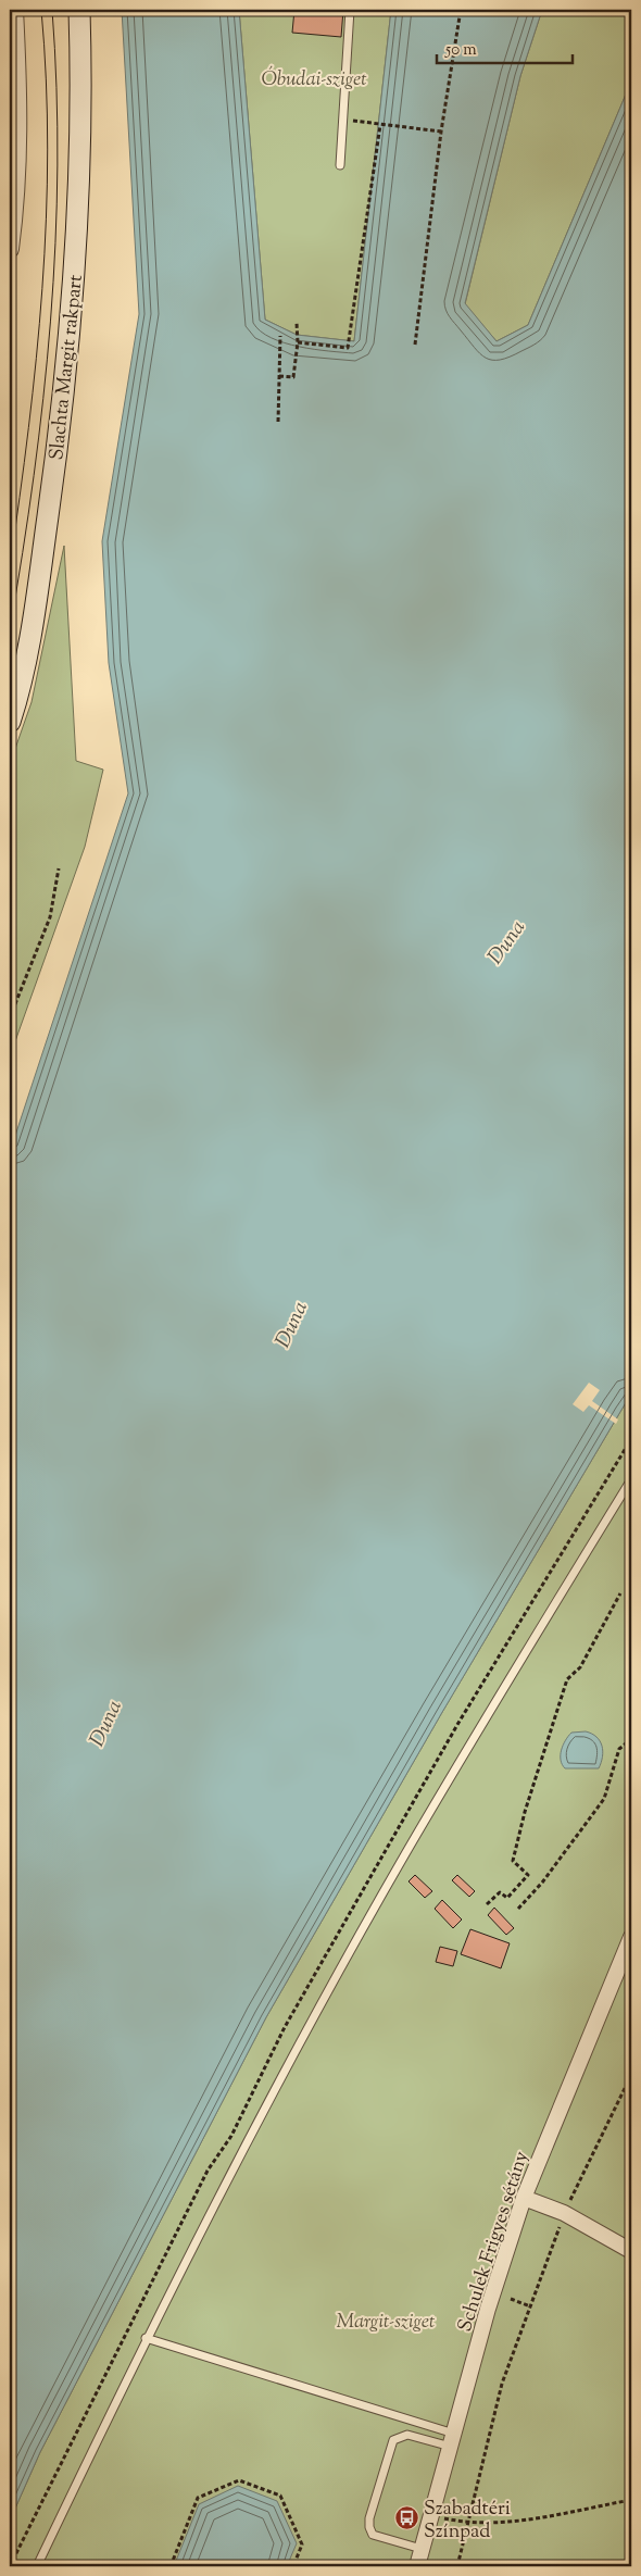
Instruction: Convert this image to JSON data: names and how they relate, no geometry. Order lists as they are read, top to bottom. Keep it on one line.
{"streets":{"main road":["Slachta Margit rakpart"],"street":["Schulek Frigyes sétány"]},"water":["Duna"],"parks":["Óbudai-sziget","Margit-sziget"],"places":{"bus stop":["Szabadtéri Színpad"]},"scale_bar":"50 m"}
